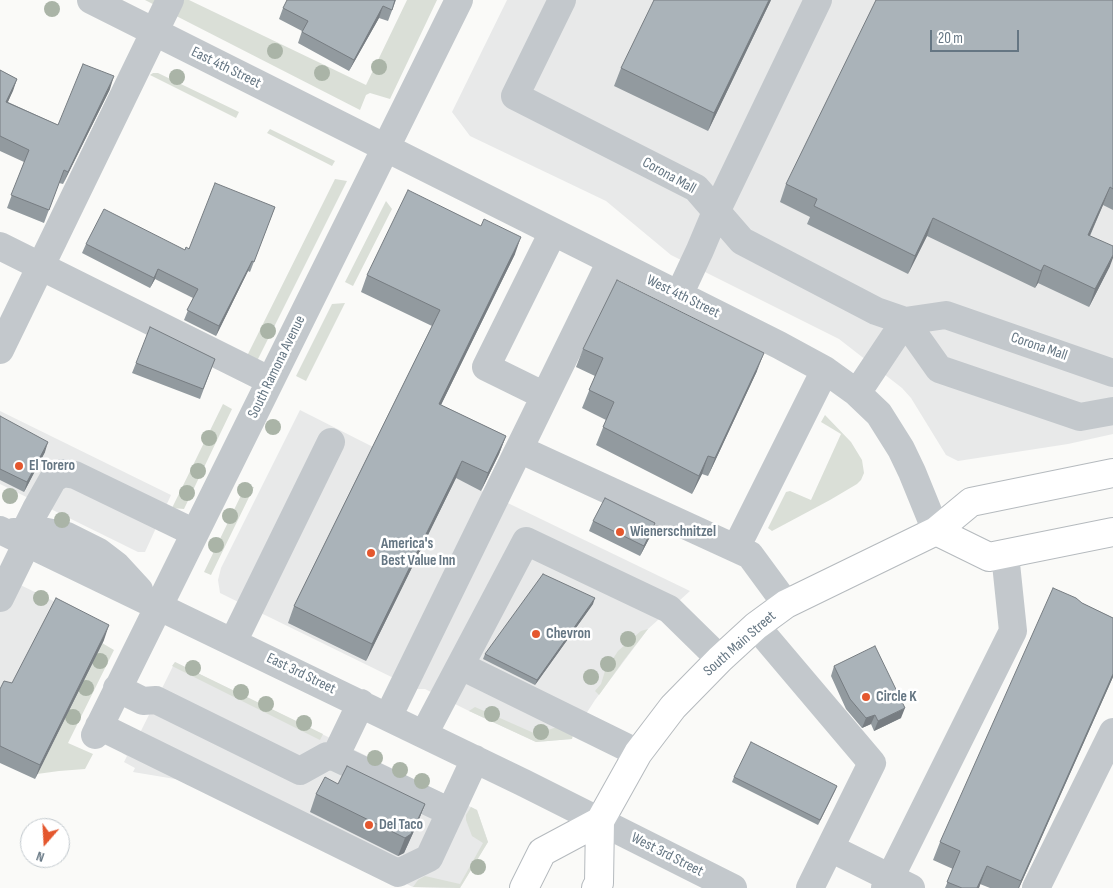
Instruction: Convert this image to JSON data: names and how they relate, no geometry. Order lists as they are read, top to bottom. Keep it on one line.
{"streets":{"main road":["South Main Street"],"street":["East 4th Street","Corona Mall","West 4th Street","South Ramona Avenue","East 3rd Street","West 3rd Street"]},"crossings":[["East 4th Street","West 4th Street"],["West 4th Street","South Ramona Avenue"],["West 4th Street","South Main Street"],["South Ramona Avenue","East 3rd Street"],["South Main Street","East 3rd Street"],["South Main Street","West 3rd Street"],["East 3rd Street","West 3rd Street"]],"places":["El Torero","Wienerschnitzel","America's Best Value Inn","Chevron","Circle K","Del Taco"],"scale_bar":"20 m","north":"bottom"}
